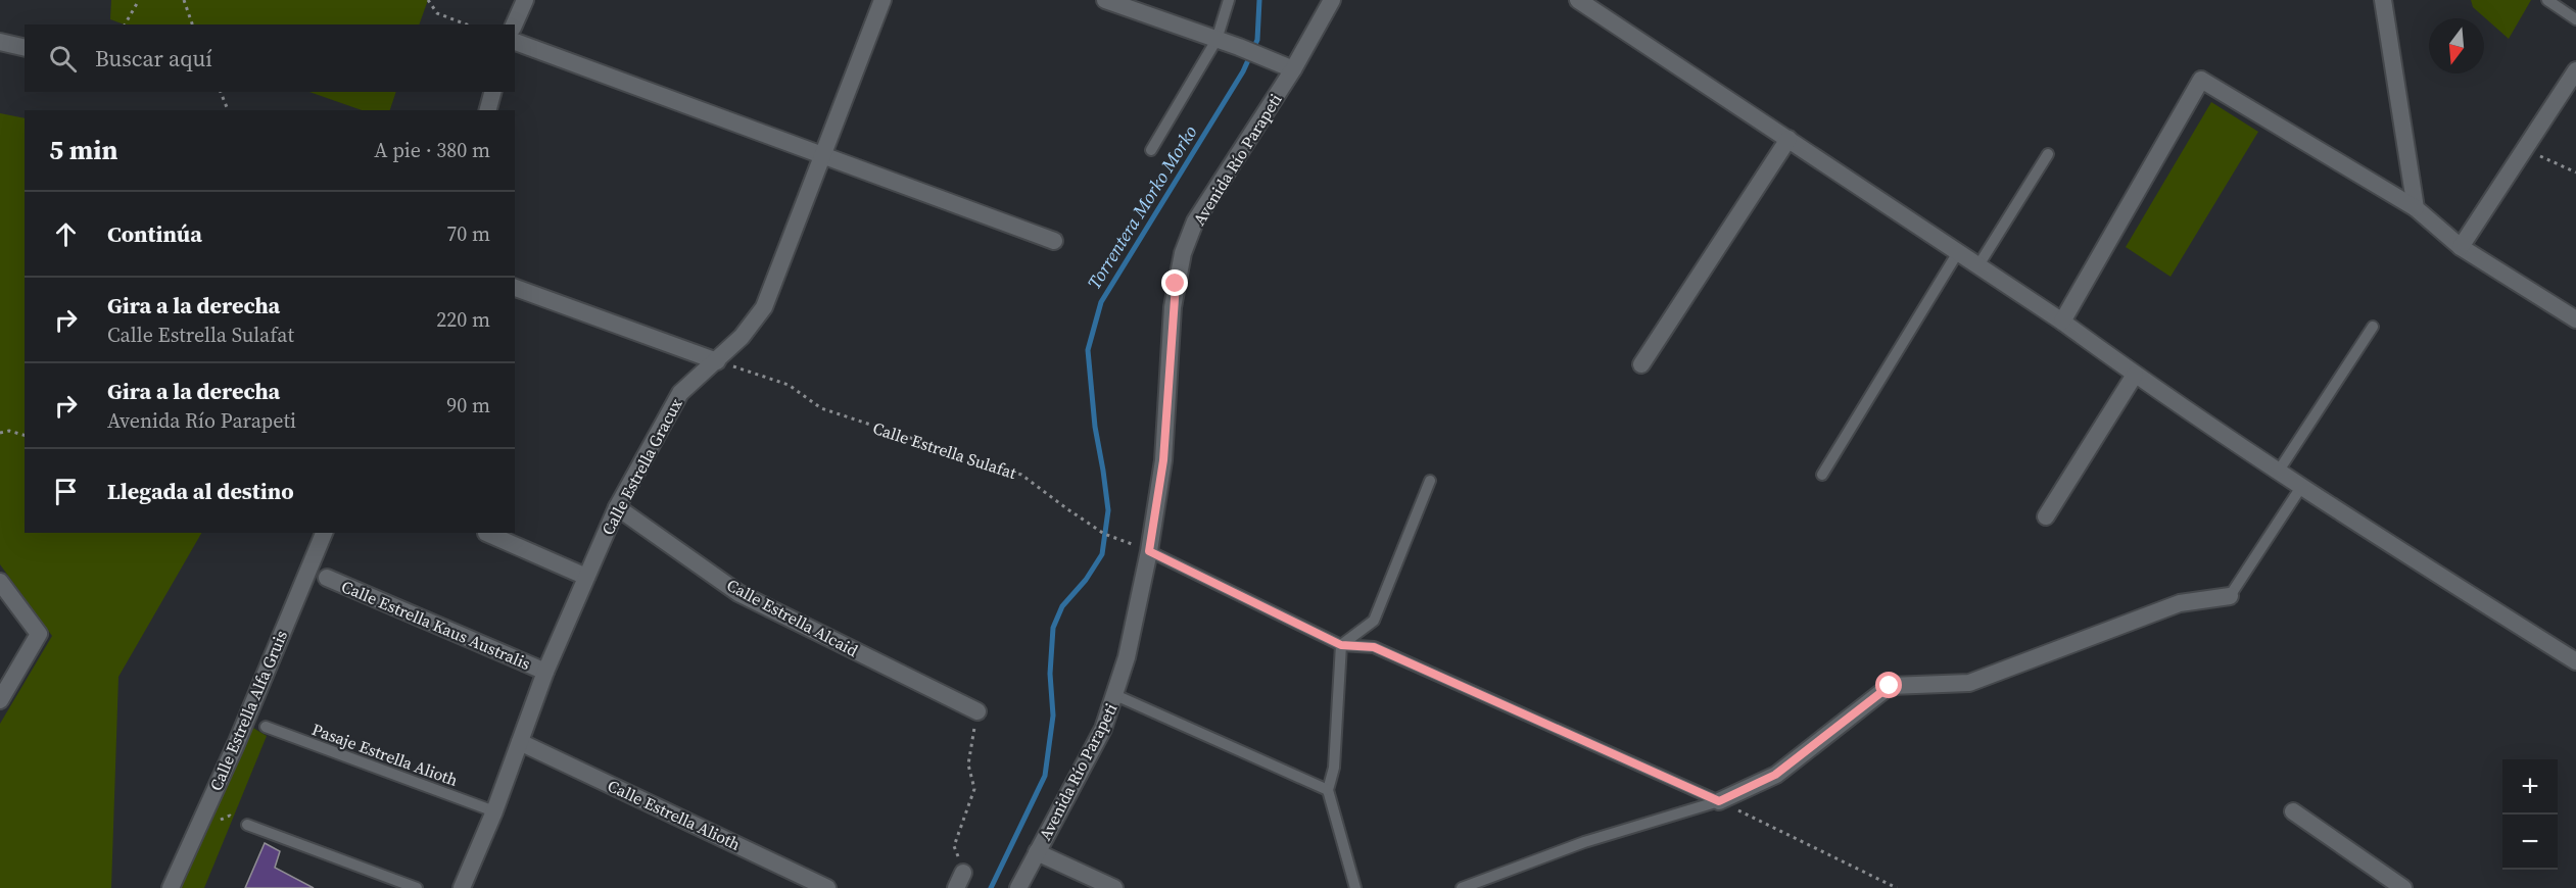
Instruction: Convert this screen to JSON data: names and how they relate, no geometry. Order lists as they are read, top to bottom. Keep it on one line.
{"streets":{"street":["Avenida Río Parapeti","Calle Estrella Gracux","Calle Estrella Alcaid","Calle Estrella Kaus Australis","Calle Estrella Alfa Gruis","Calle Estrella Alioth"],"lane":["Pasaje Estrella Alioth"],"path":["Calle Estrella Sulafat"]},"crossings":[["Avenida Río Parapeti","Calle Estrella Sulafat"],["Calle Estrella Sulafat","Calle Estrella Gracux"],["Calle Estrella Gracux","Calle Estrella Alcaid"],["Calle Estrella Gracux","Calle Estrella Kaus Australis"],["Calle Estrella Gracux","Pasaje Estrella Alioth"],["Calle Estrella Gracux","Calle Estrella Alioth"]],"water":["Torrentera Morko Morko"],"north":"bottom","page":{"search":"Buscar aquí","heading":["5 min","A pie · 380 m"],"list":[["Continúa","70 m"],["Gira a la derecha","Calle Estrella Sulafat","220 m"],["Gira a la derecha","Avenida Río Parapeti","90 m"],"Llegada al destino"],"map_buttons":["+","−"]}}
